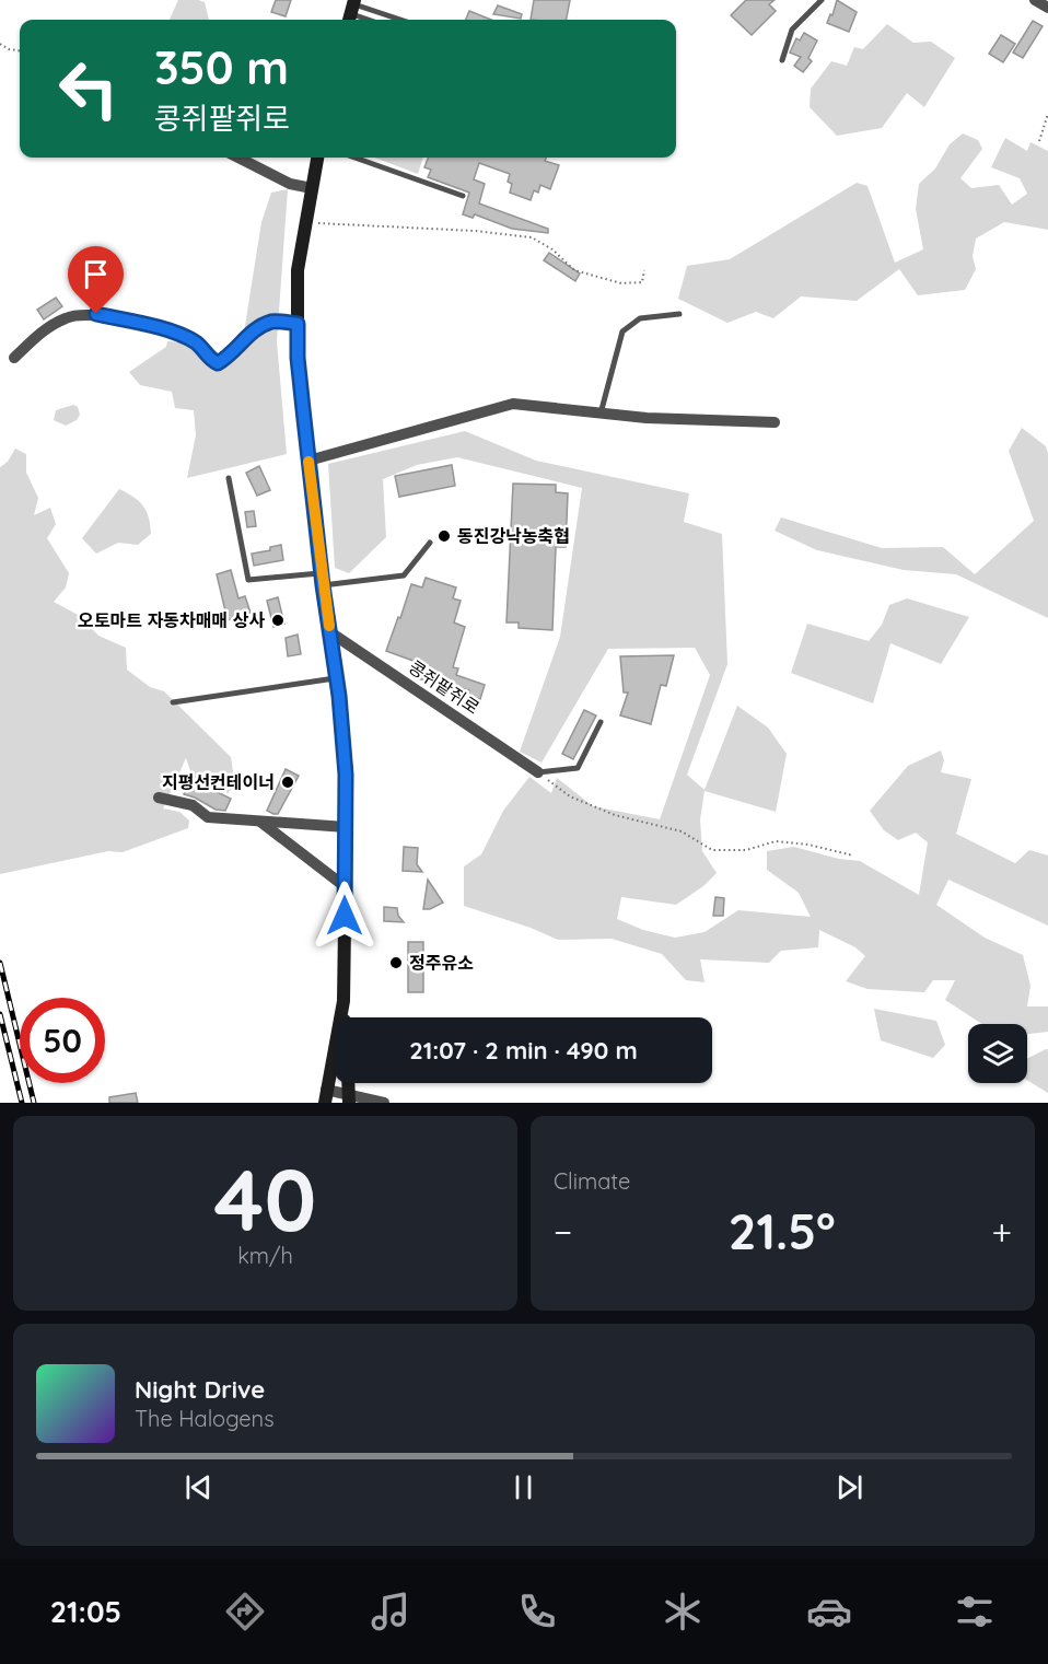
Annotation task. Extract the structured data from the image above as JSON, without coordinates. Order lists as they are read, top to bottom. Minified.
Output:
{"streets":{"street":["콩쥐팥쥐로"]},"places":["동진강낙농축협","오토마트 자동차매매 상사","지평선컨테이너","정주유소"],"page":{"turn":["350 m","콩쥐팥쥐로"],"limit":"50","trip":"21:07 · 2 min · 490 m","tile":[["40","km/h"],"Climate"],"heat":["−","21.5°","+"],"song":["Night Drive","The Halogens"],"tabs":"21:05"}}
